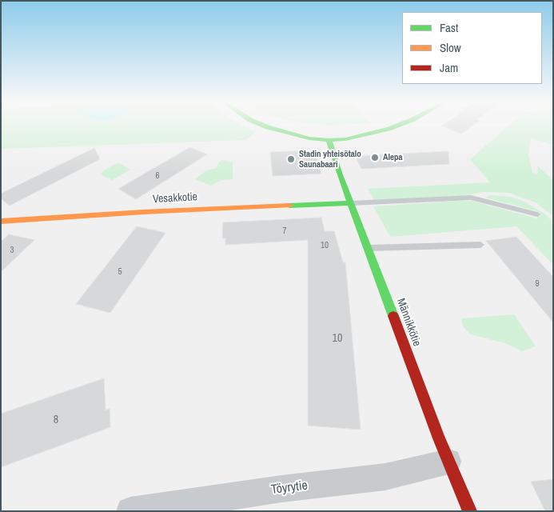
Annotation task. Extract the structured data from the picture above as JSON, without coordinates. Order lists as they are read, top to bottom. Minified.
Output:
{"streets":{"street":["Vesakkotie","Männikkötie","Töyrytie"]},"crossings":[["Vesakkotie","Männikkötie"],["Männikkötie","Töyrytie"]],"places":["Alepa","Stadin yhteisötalo Saunabaari"],"house_numbers":["6","7","10","3","5","9","10","8"],"legend":["Fast","Slow","Jam"]}
